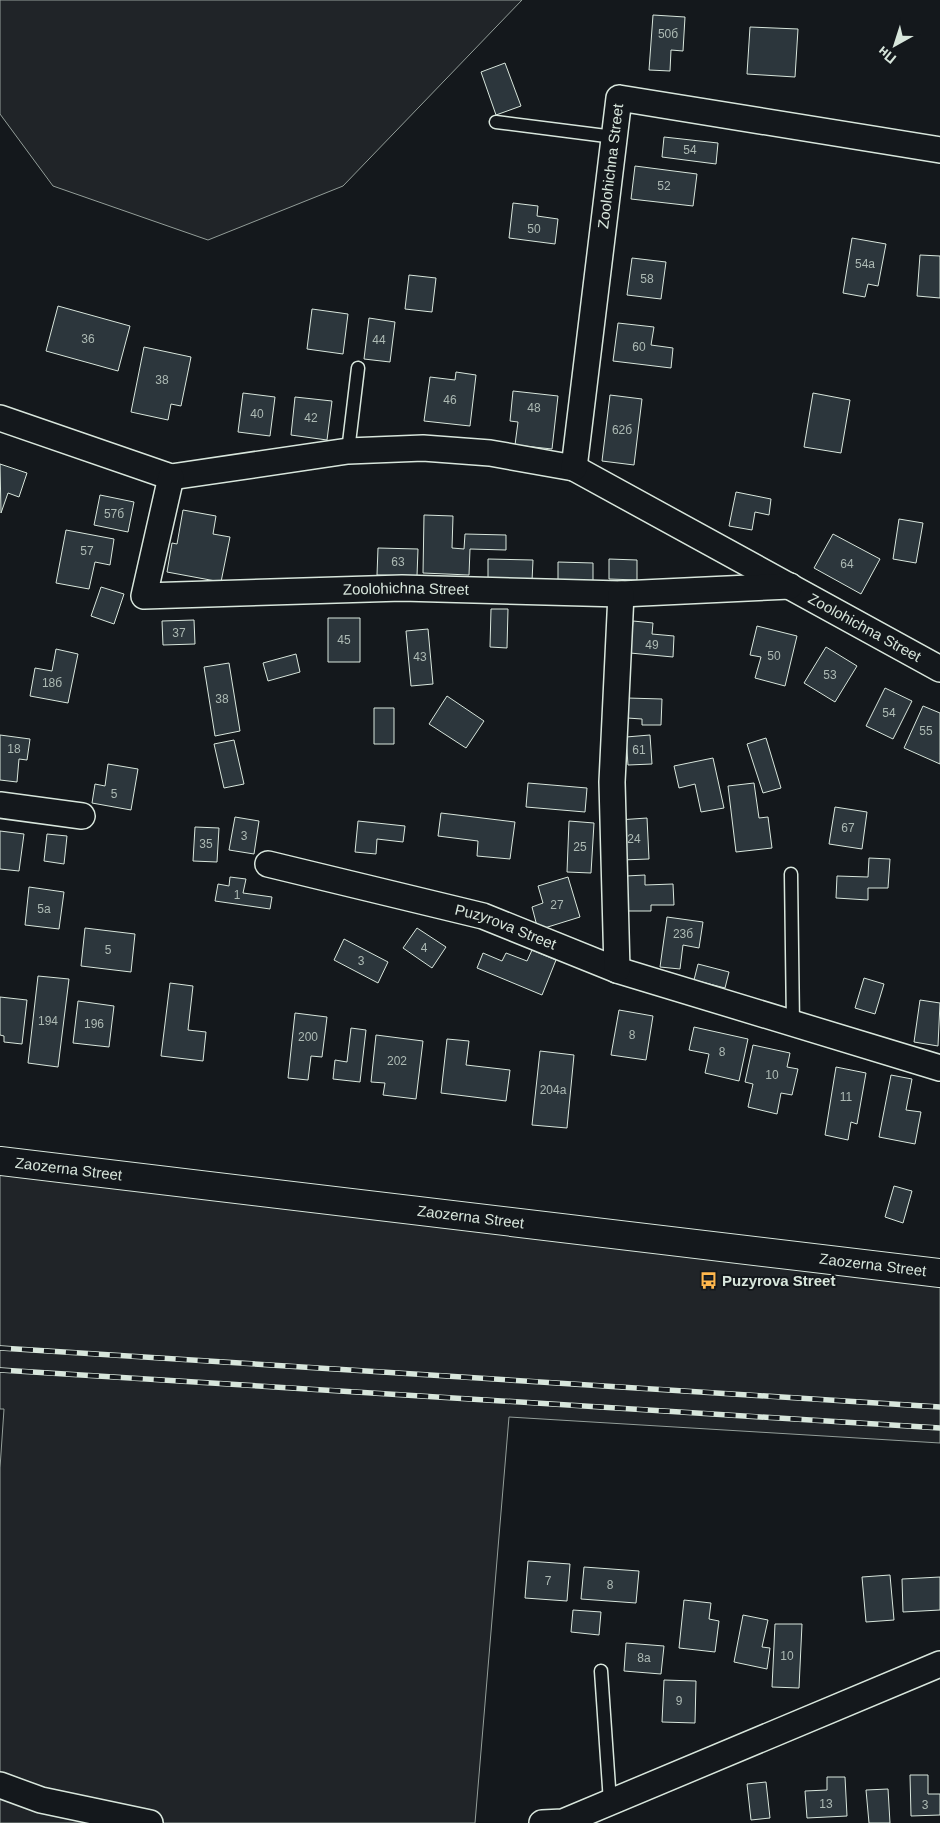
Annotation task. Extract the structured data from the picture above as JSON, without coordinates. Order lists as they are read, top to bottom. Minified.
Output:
{"streets":{"street":["Zoolohichna Street","Puzyrova Street","Zaozerna Street"]},"places":{"bus stop":["Puzyrova Street"]},"house_numbers":["50б","54","52","50","54а","58","36","44","60","38","46","48","40","42","62б","57б","57","63","64","37","45","49","50","43","53","18б","38","54","55","18","61","5","67","3","24","35","25","1","27","5а","23б","4","5","3","194","196","8","200","8","202","10","204а","11","7","8","10","8а","9","13","3"],"north":"bottom left"}
